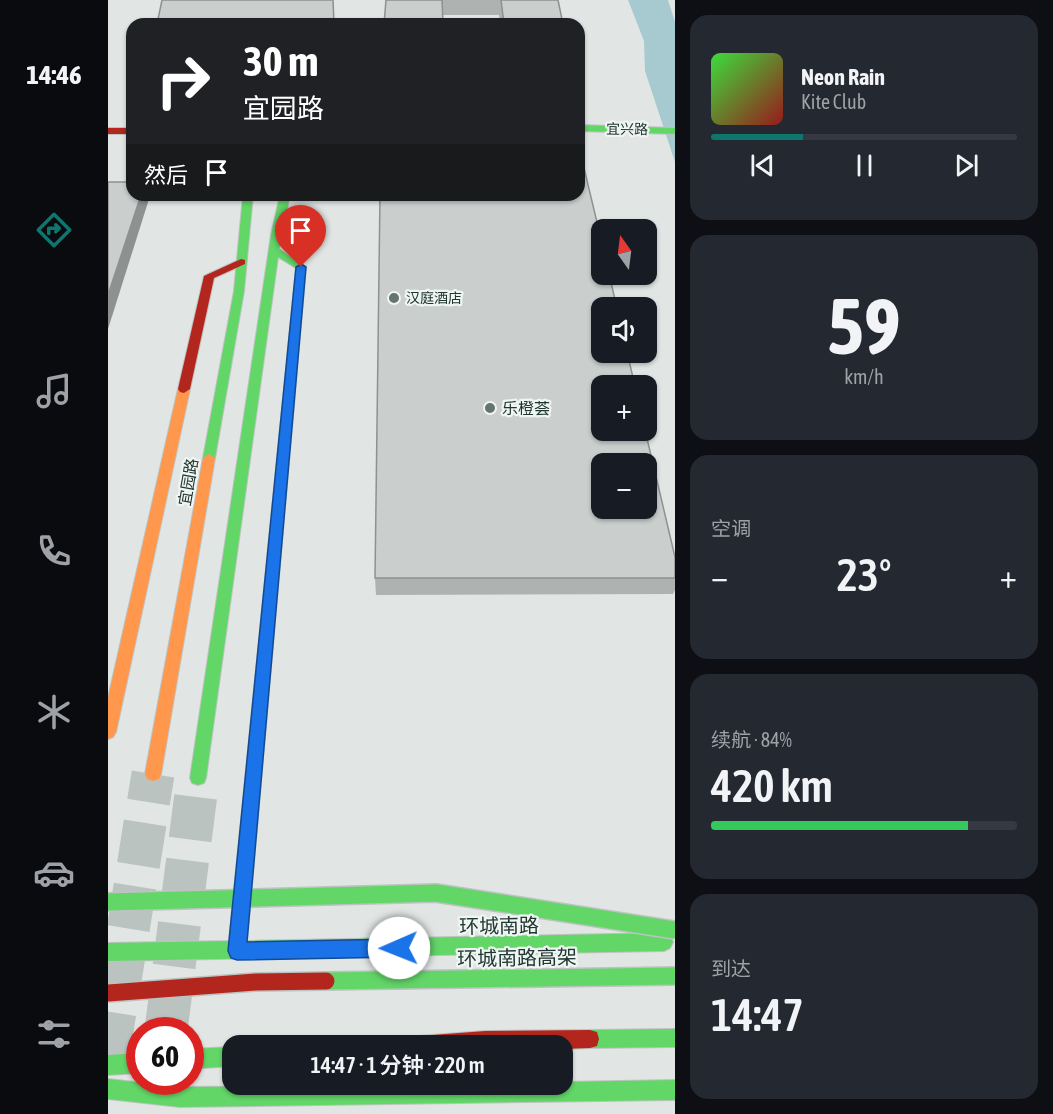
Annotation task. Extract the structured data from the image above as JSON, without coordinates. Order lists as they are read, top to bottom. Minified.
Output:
{"streets":{"main road":["宜兴路","宜园路","环城南路","环城南路高架"]},"places":["汉庭酒店","乐橙荟"],"north":"top","page":{"tabs":"14:46","turn":["30 m","宜园路"],"song":["Neon Rain","Kite Club"],"then":"然后","map_buttons":["+","−"],"tile":[["59","km/h"],"空调",["续航 · 84%","420 km"],["到达","14:47"]],"heat":["−","23°","+"],"limit":"60","trip":"14:47 · 1 分钟 · 220 m"}}
